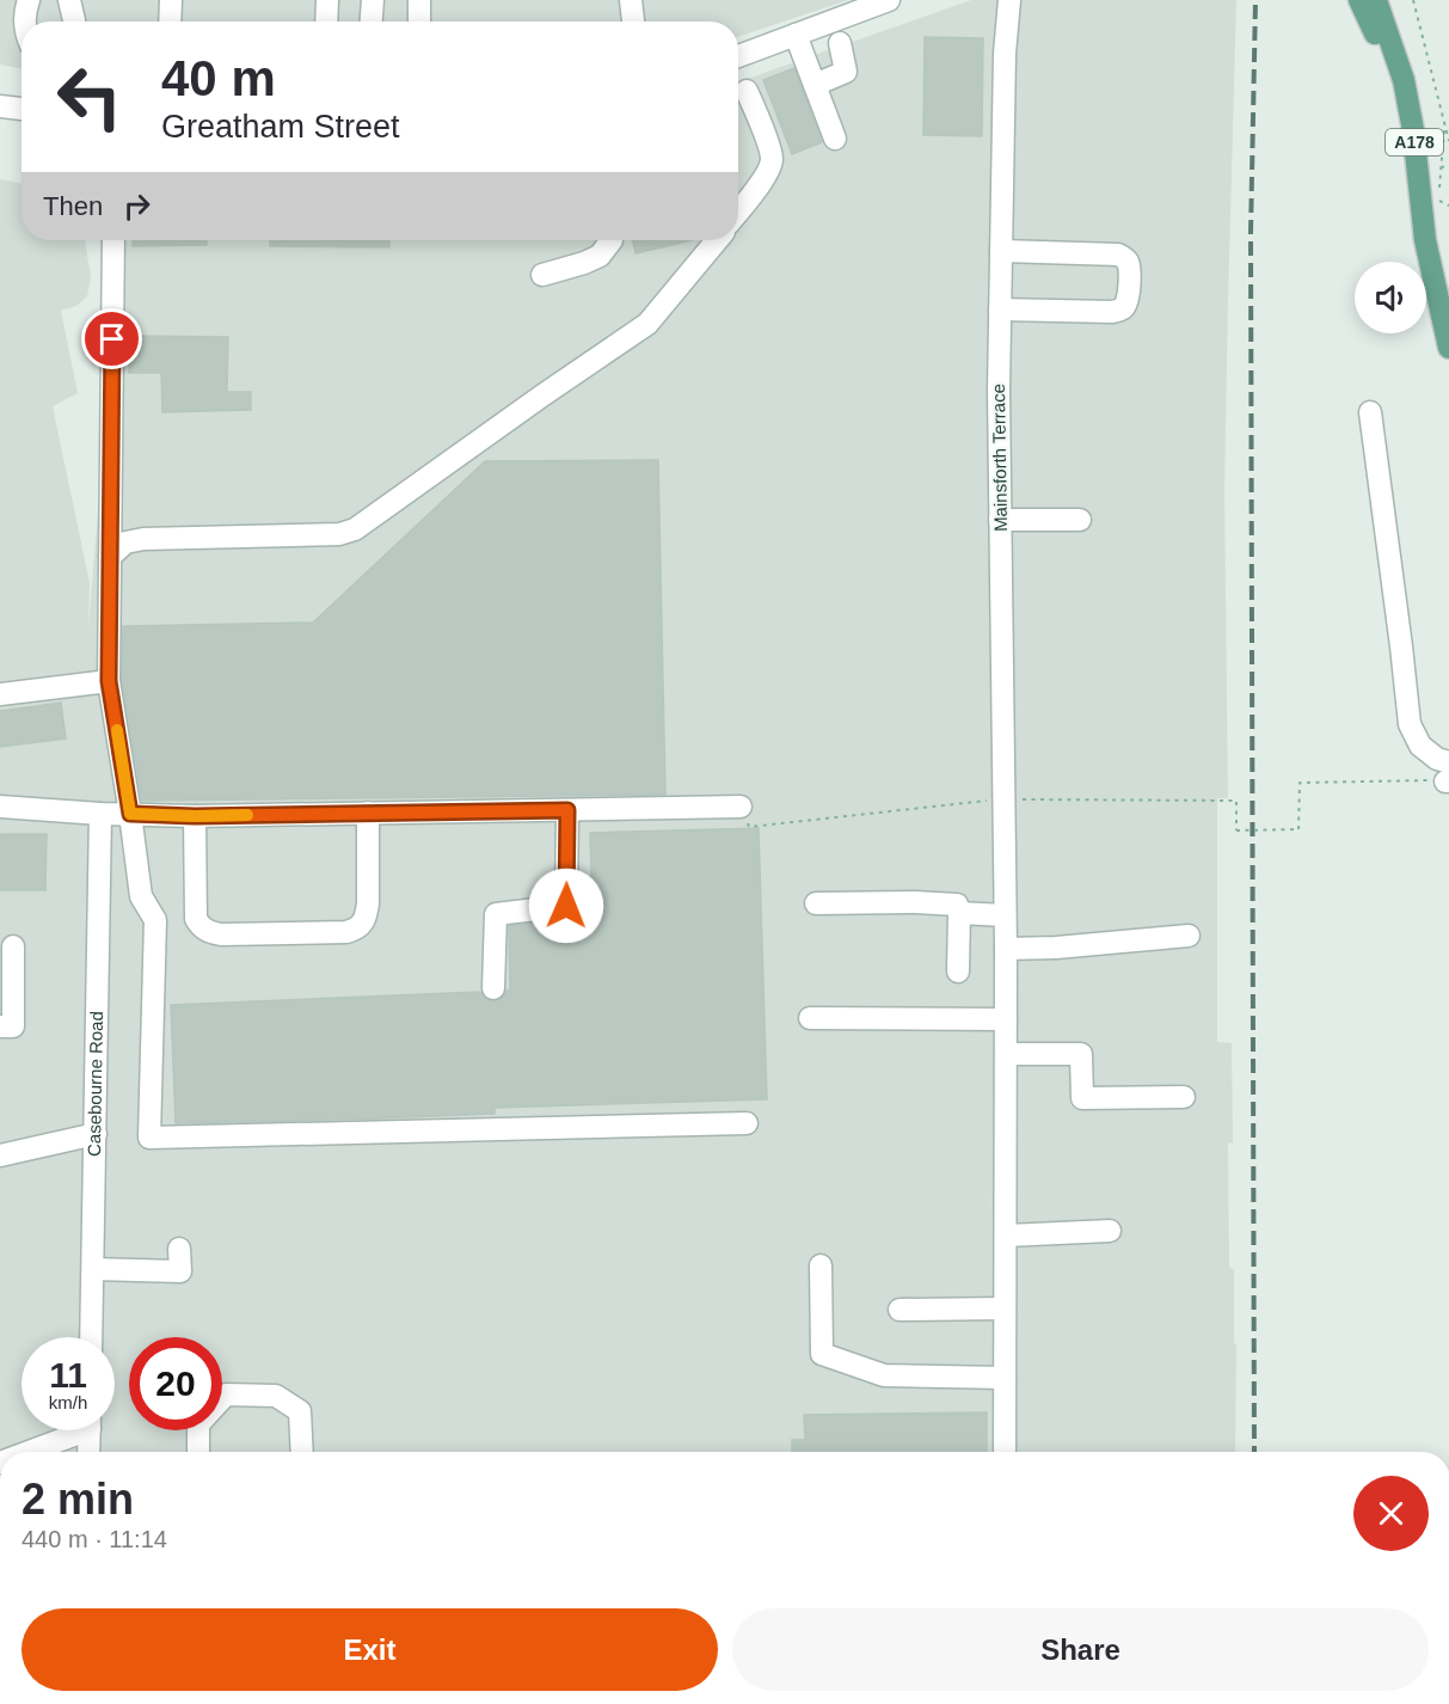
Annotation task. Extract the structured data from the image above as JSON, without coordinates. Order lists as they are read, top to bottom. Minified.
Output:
{"streets":{"main road":["A178"],"street":["Mainsforth Terrace","Casebourne Road"]},"page":{"turn":["40 m","Greatham Street"],"then":"Then","speed":"11 km/h","limit":"20","heading":["2 min","440 m · 11:14"],"buttons":["Exit","Share"]}}
